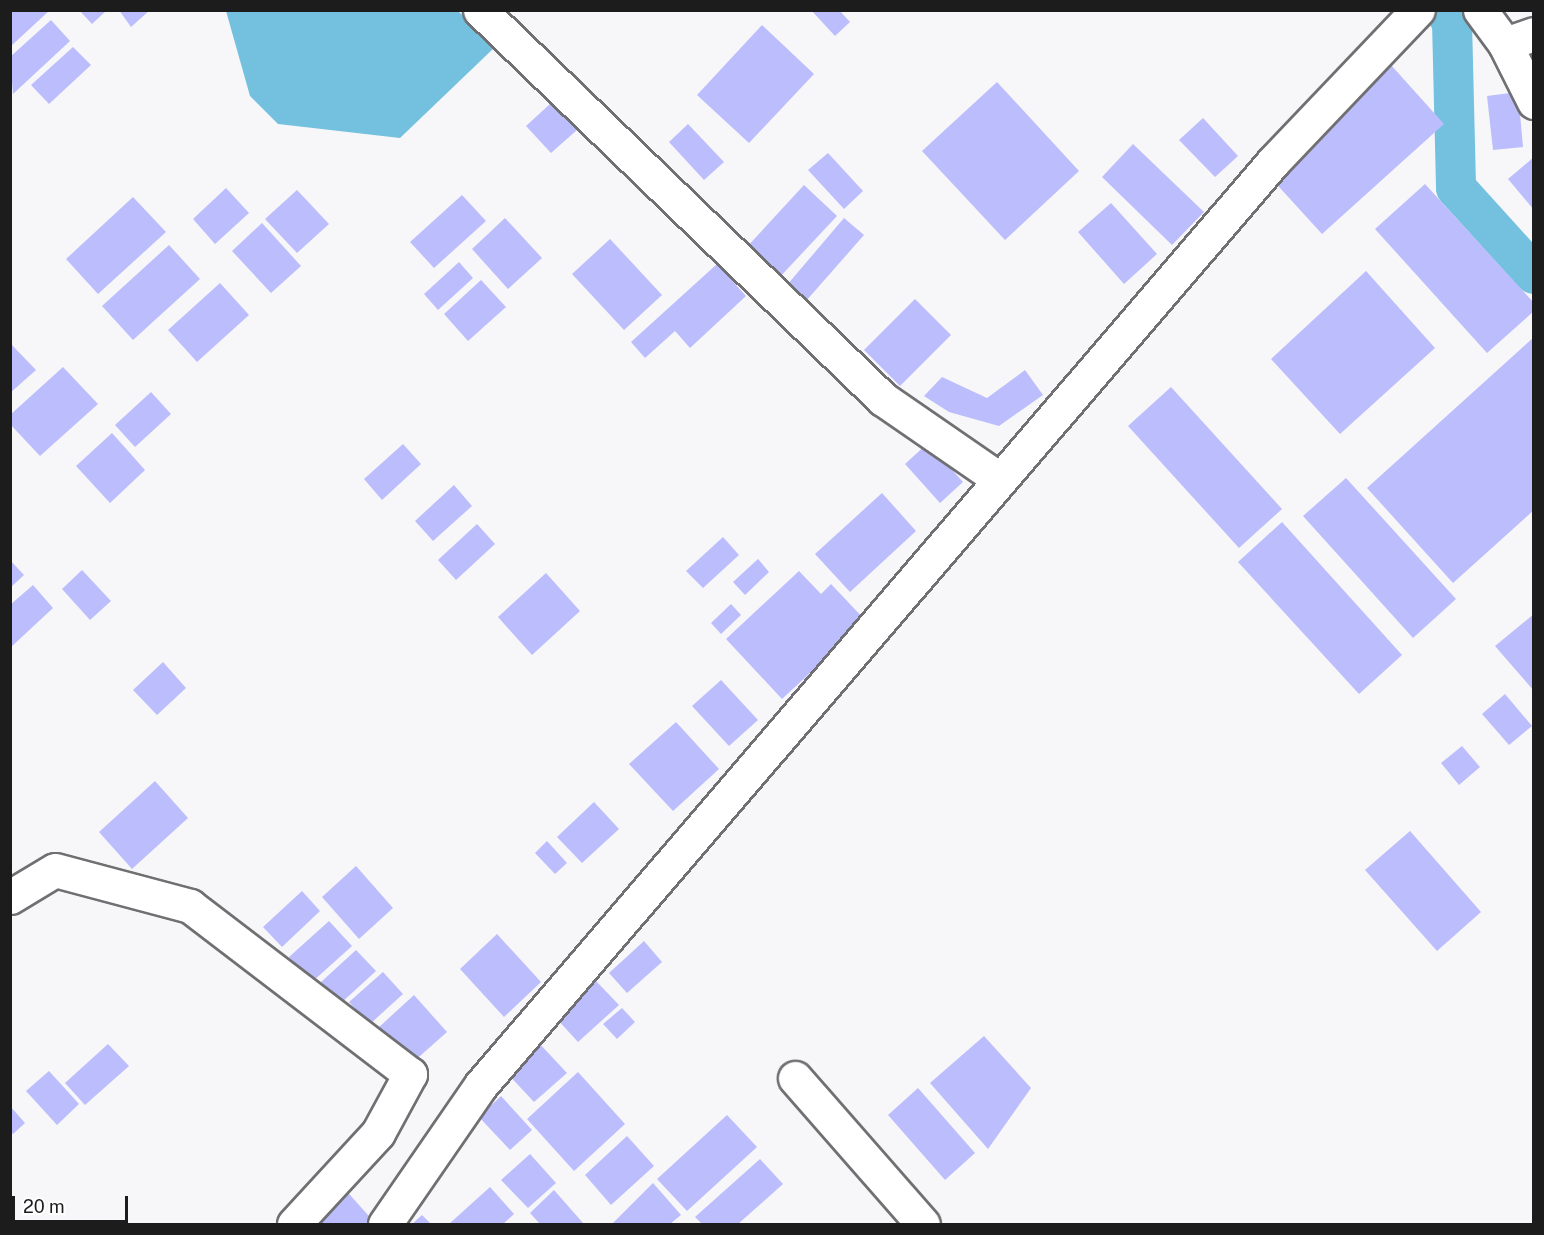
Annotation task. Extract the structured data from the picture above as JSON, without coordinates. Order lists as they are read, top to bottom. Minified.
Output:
{"scale_bar":"20 m"}
